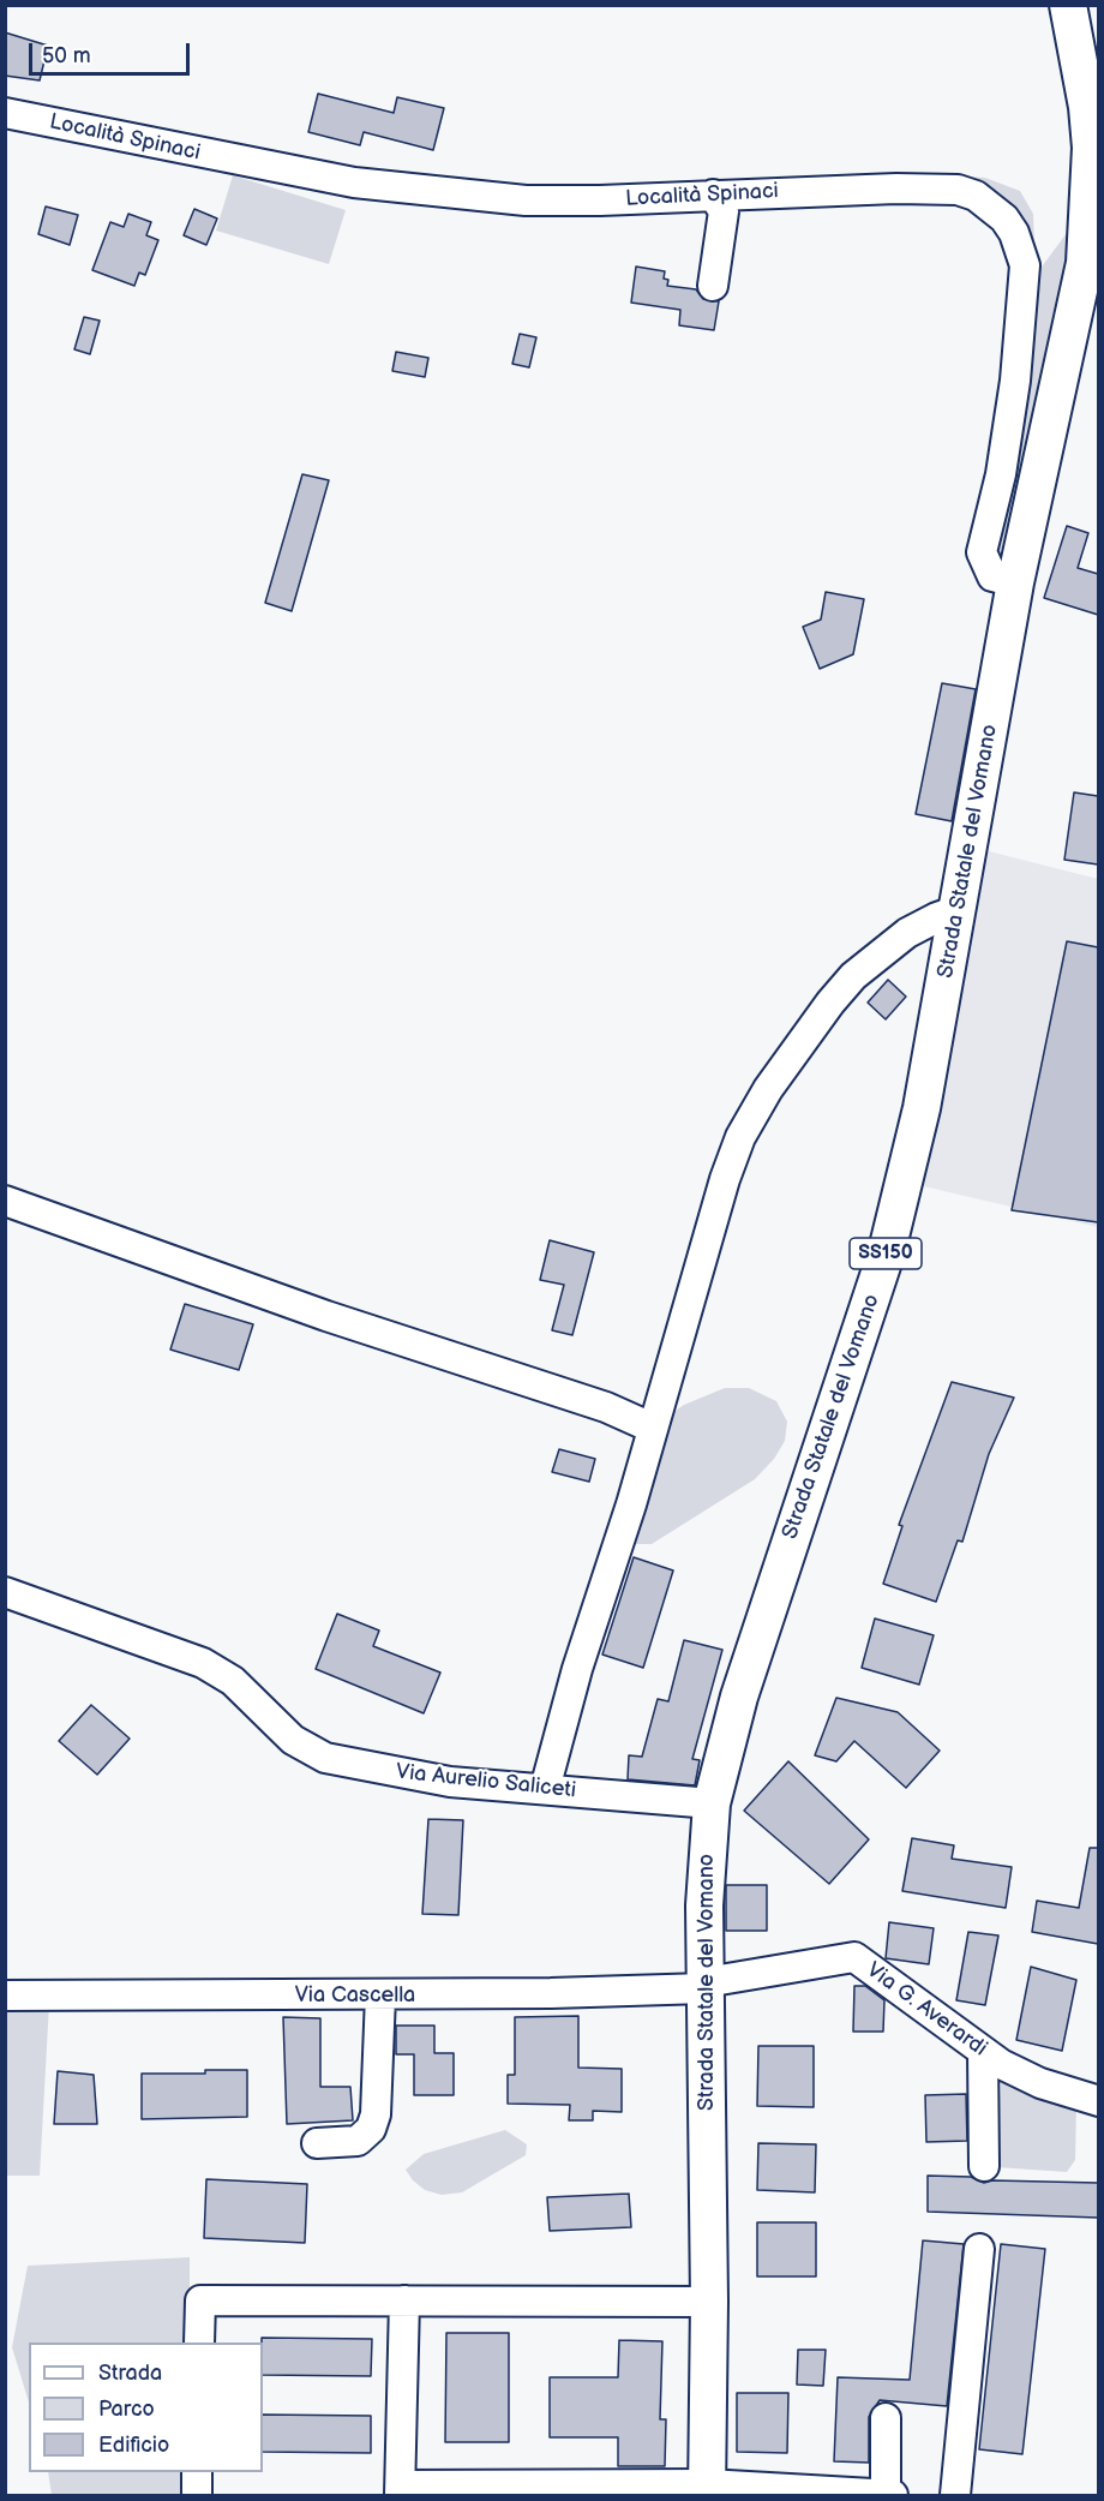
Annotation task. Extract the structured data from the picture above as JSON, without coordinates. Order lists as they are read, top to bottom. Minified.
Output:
{"streets":{"main road":["Strada Statale del Vomano","SS150"],"street":["Località Spinaci","Via Aurelio Saliceti","Via Cascella","Via G. Averardi"]},"crossings":[["Località Spinaci","Strada Statale del Vomano"],["Strada Statale del Vomano","Via Aurelio Saliceti"],["Strada Statale del Vomano","Via Cascella"],["Strada Statale del Vomano","Via G. Averardi"],["Via Cascella","Via G. Averardi"]],"legend":["Strada","Parco","Edificio"],"scale_bar":"50 m"}
